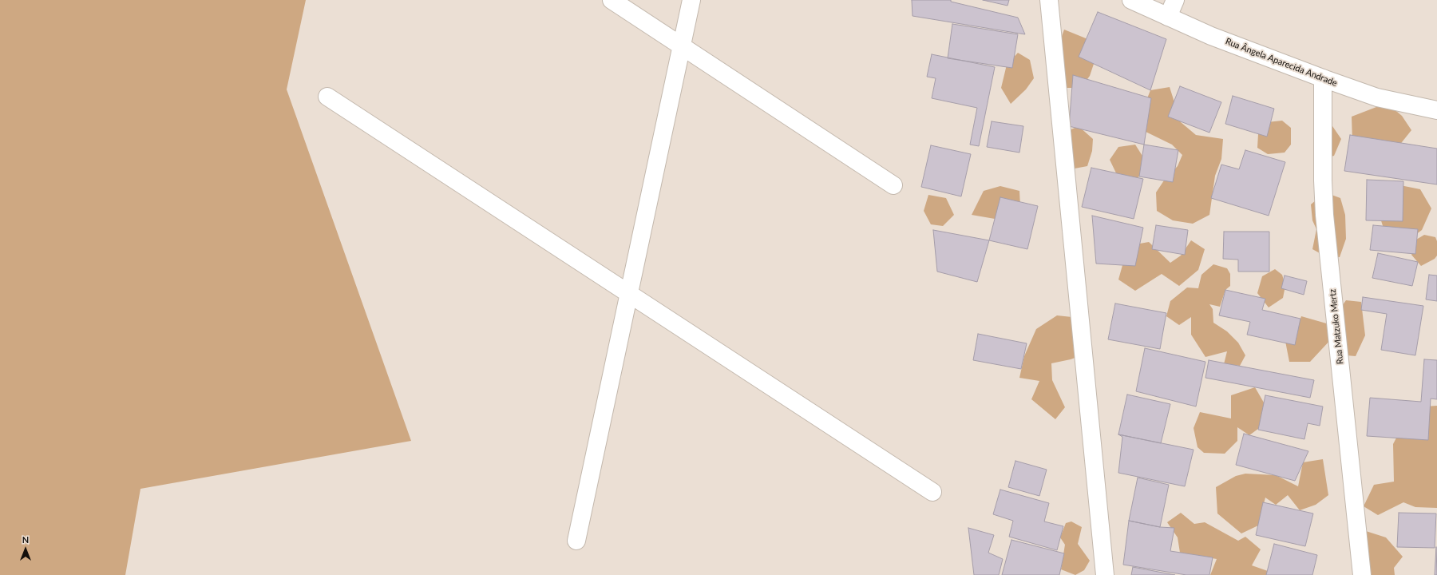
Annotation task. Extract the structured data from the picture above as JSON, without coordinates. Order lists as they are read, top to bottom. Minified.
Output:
{"streets":{"street":["Rua Ângela Aparecida Andrade","Rua Matzuko Mertz"]},"crossings":[["Rua Ângela Aparecida Andrade","Rua Matzuko Mertz"]],"north":"top"}
